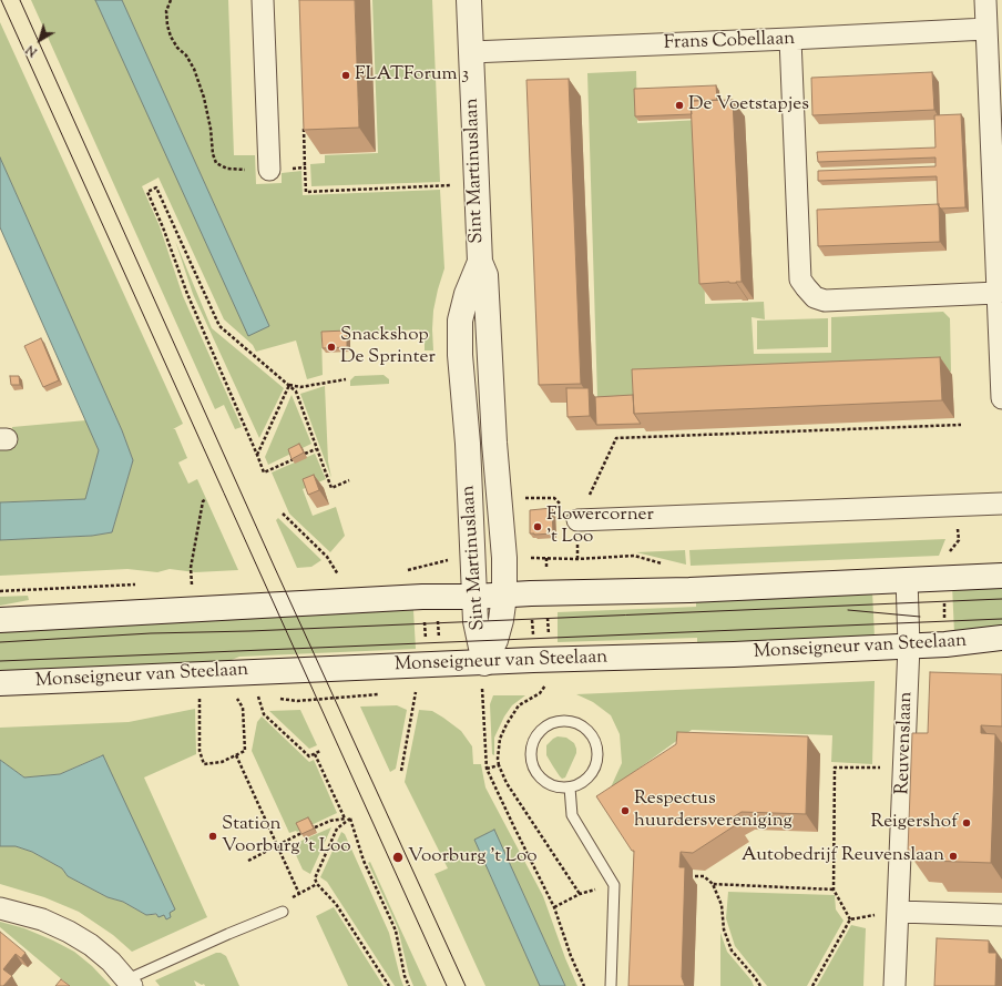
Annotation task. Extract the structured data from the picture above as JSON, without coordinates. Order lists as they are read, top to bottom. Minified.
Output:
{"streets":{"main road":["Sint Martinuslaan","Monseigneur van Steelaan"],"street":["Frans Cobellaan","Reuvenslaan"]},"crossings":[["Frans Cobellaan","Sint Martinuslaan"],["Sint Martinuslaan","Monseigneur van Steelaan"],["Monseigneur van Steelaan","Reuvenslaan"]],"places":["FLATForum 3","De Voetstapjes","Snackshop De Sprinter","Flowercorner 't Loo","Respectus huurdersvereniging","Reigershof","Station Voorburg 't Loo","Autobedrijf Reuvenslaan","Voorburg 't Loo"],"north":"bottom left"}
